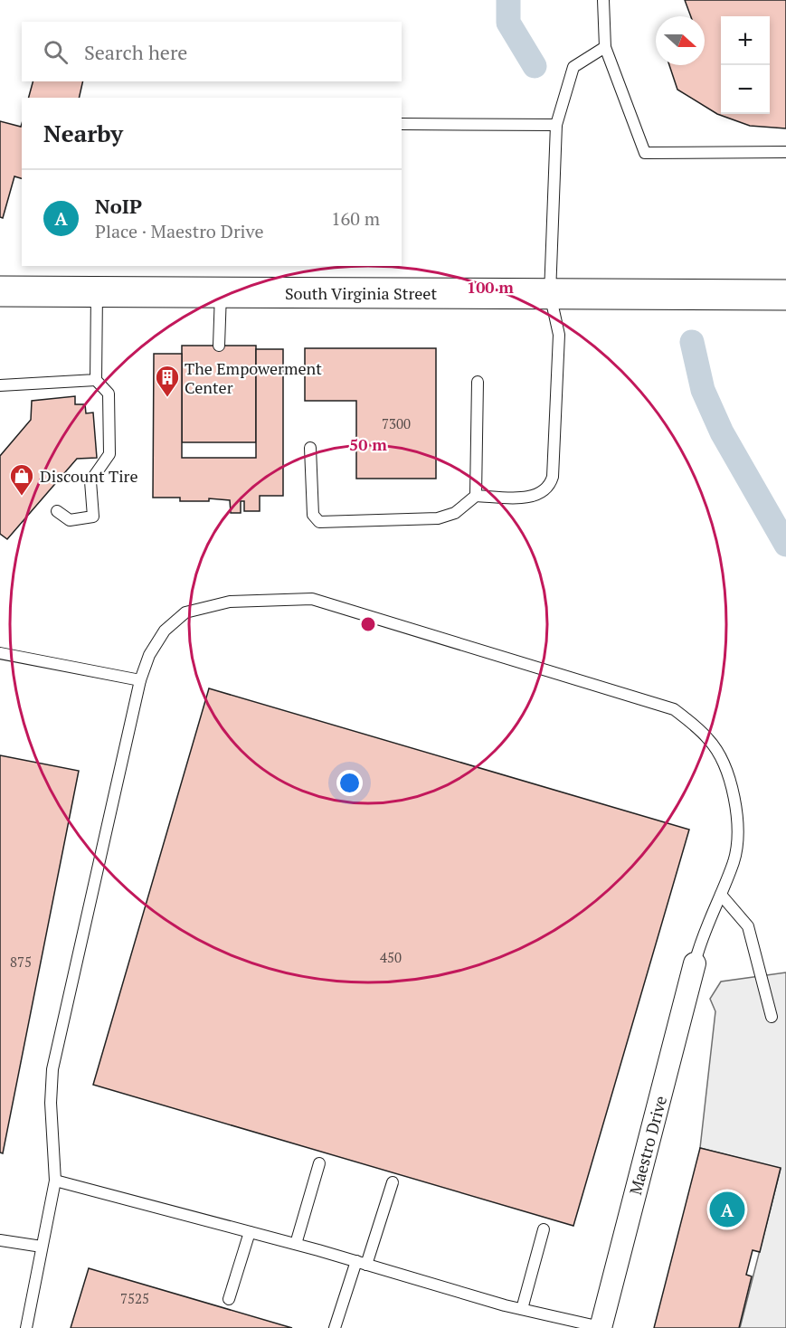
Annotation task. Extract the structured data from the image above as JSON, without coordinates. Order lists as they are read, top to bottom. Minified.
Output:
{"streets":{"main road":["South Virginia Street"],"street":["Maestro Drive"]},"places":{"building":["The Empowerment Center"],"shop":["Discount Tire"]},"house_numbers":["7300","450","875","7525"],"north":"right","page":{"map_buttons":["+","−"],"search":"Search here","heading":"Nearby","list":[{"mark":"A","name":"NoIP","note":"Place · Maestro Drive","value":"160 m"}],"pins":"A"},"rings":["100 m","50 m"]}
